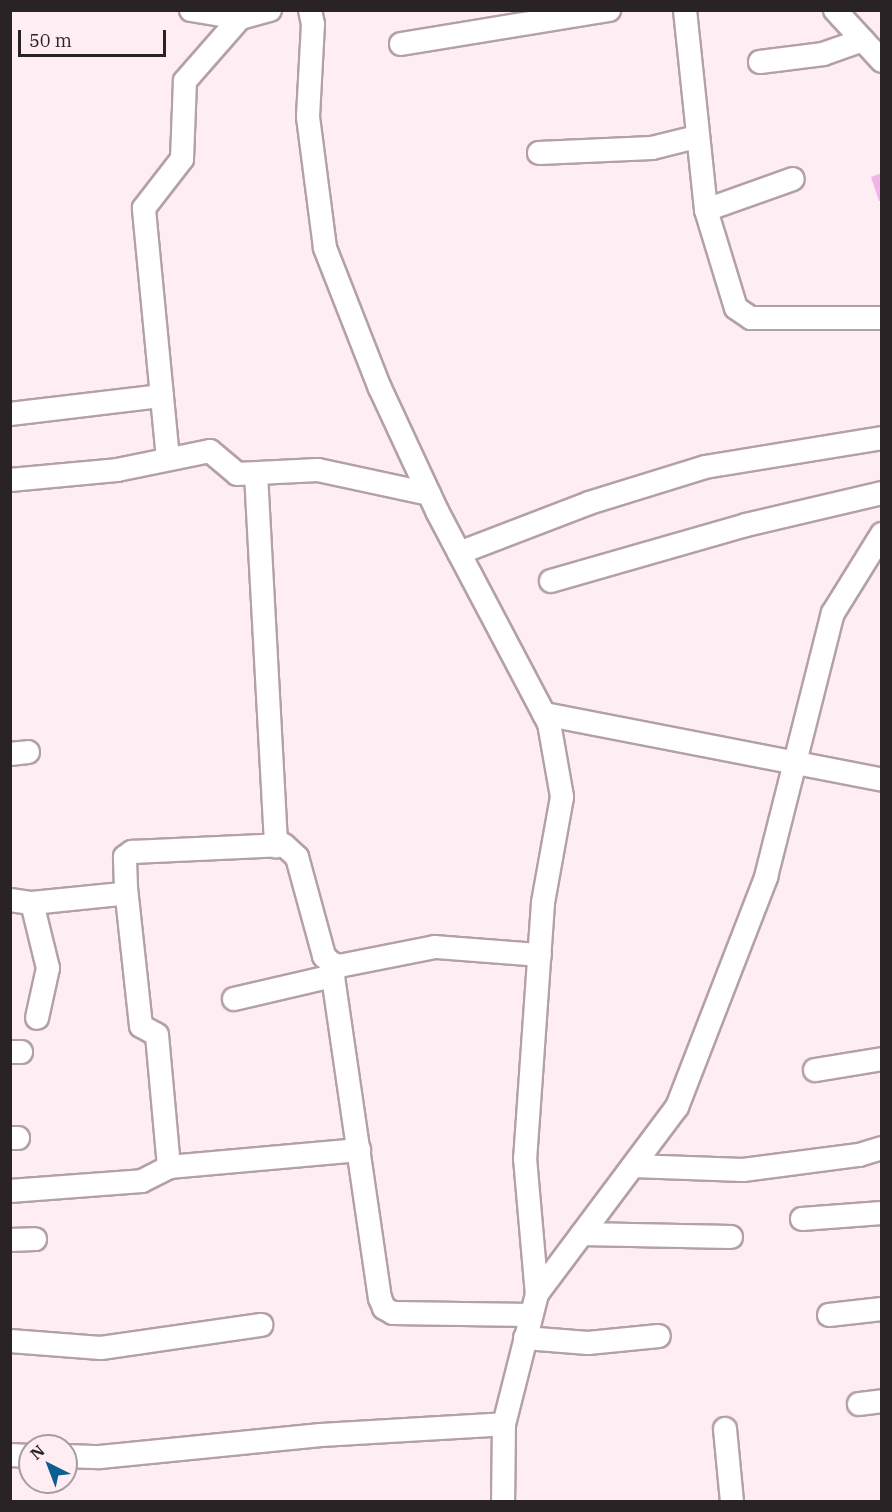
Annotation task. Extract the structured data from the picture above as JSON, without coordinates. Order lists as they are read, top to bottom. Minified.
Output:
{"scale_bar":"50 m","north":"top left"}
